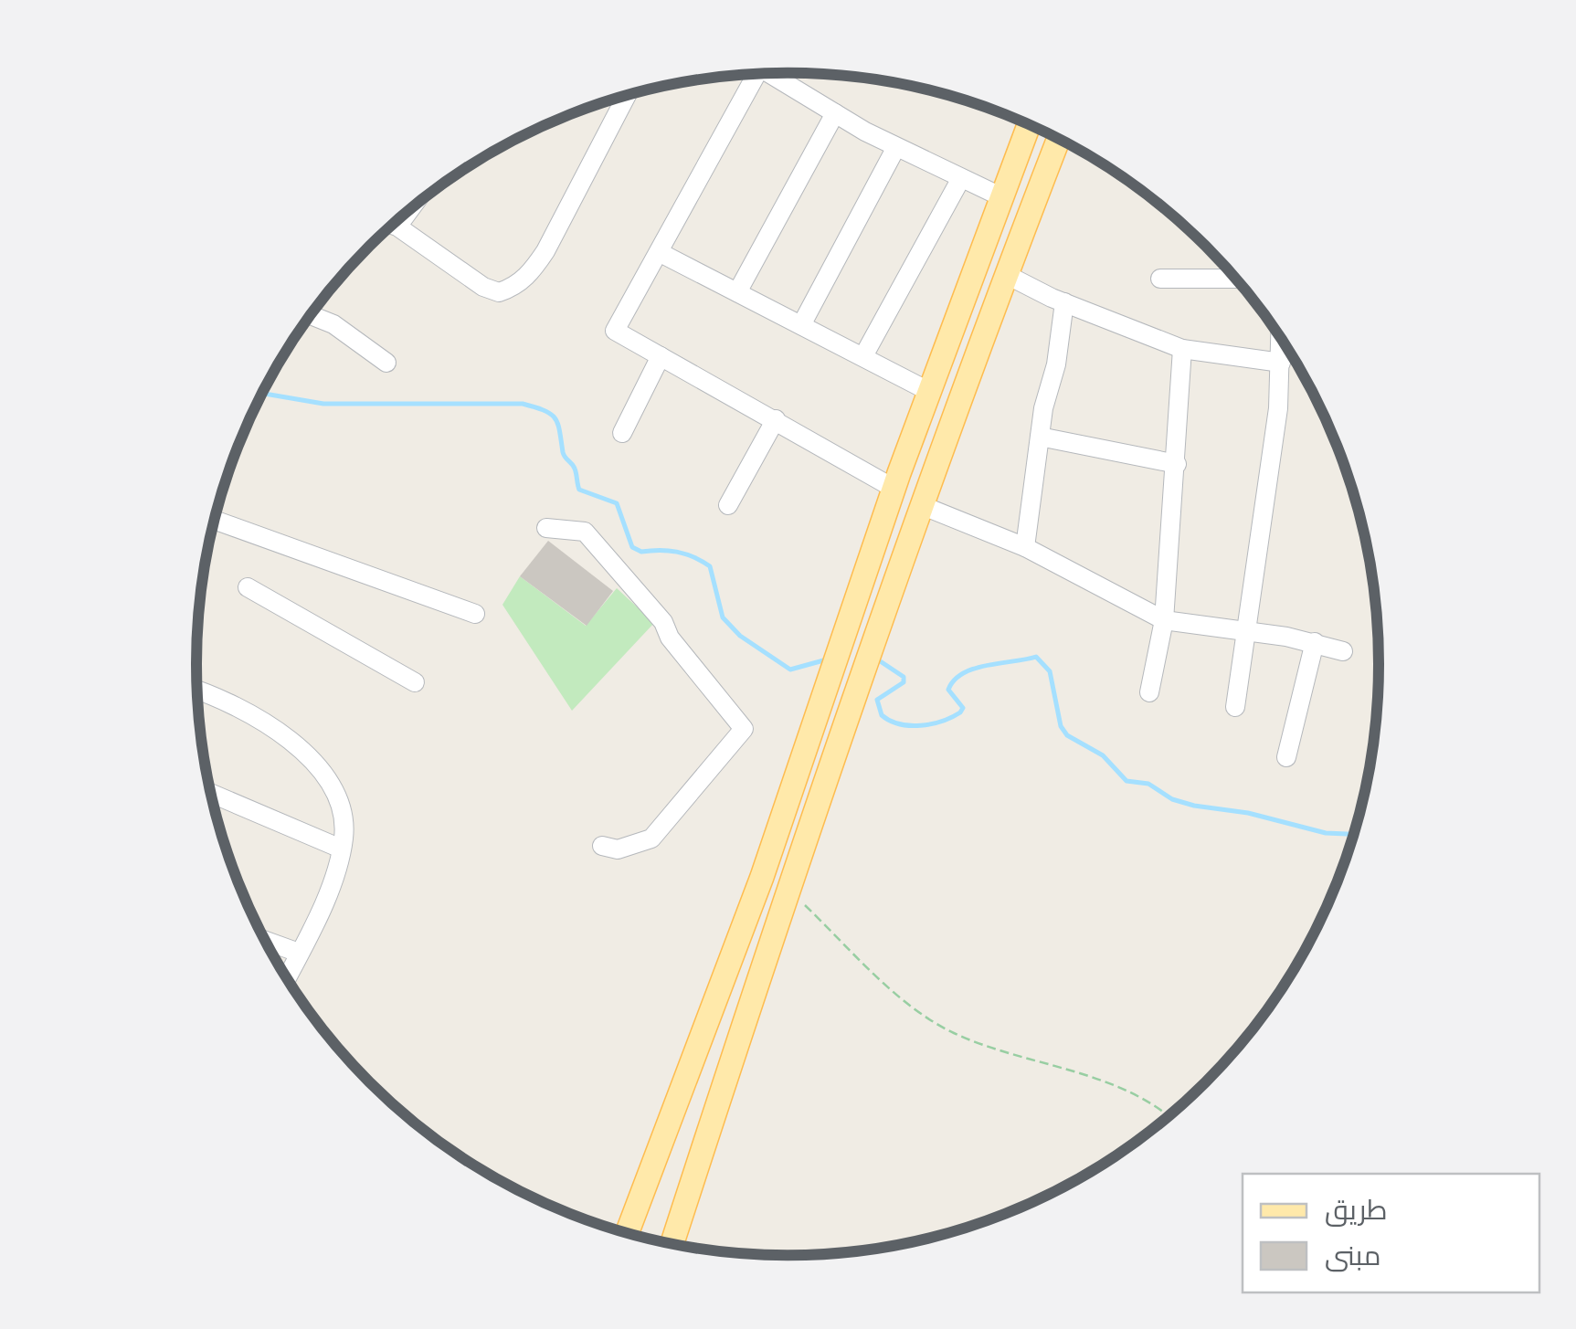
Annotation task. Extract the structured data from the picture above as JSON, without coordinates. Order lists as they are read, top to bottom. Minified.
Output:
{"legend":["طريق","مبنى"]}
